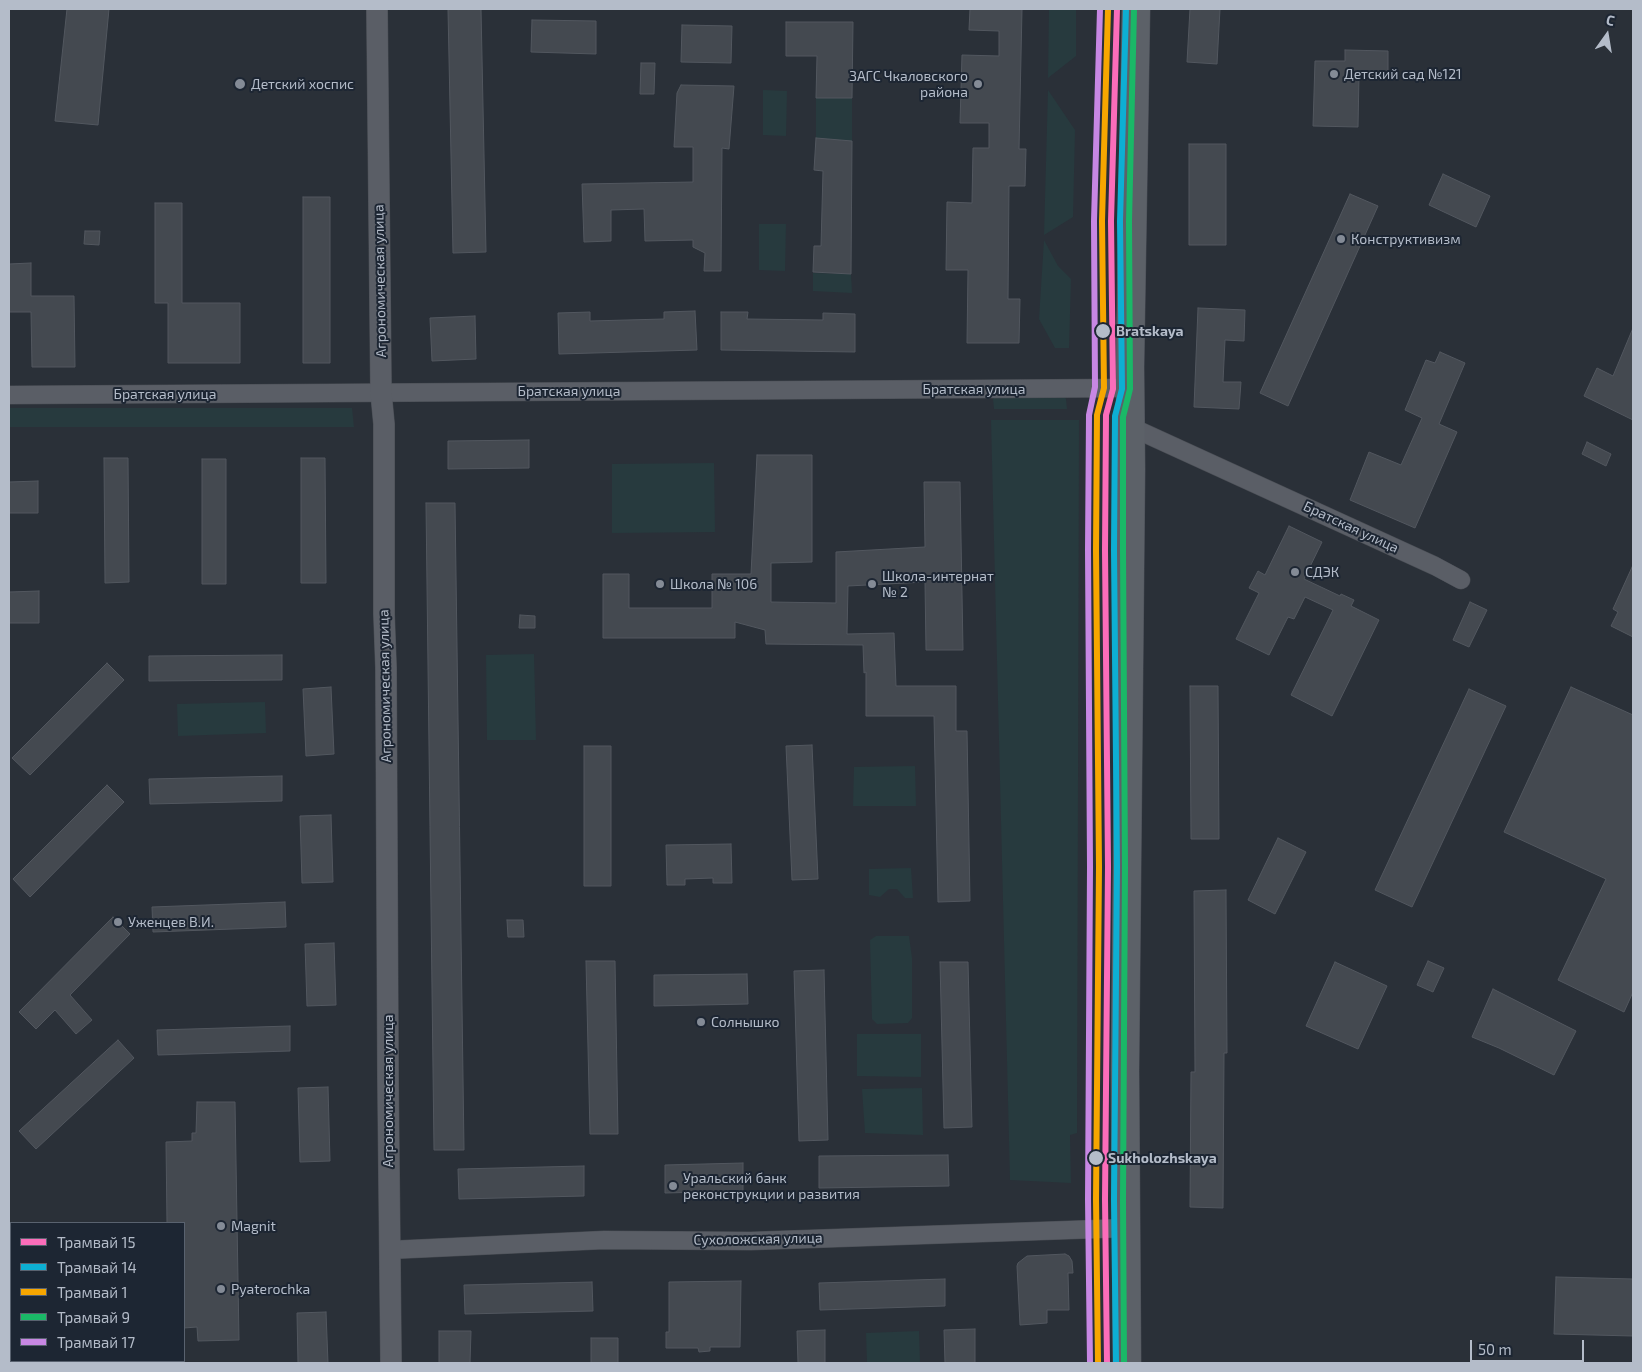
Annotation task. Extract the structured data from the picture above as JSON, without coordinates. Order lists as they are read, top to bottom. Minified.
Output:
{"streets":{"street":["Агрономическая улица","Братская улица","Сухоложская улица"]},"crossings":[["Агрономическая улица","Братская улица"],["Агрономическая улица","Сухоложская улица"]],"places":["Детский сад №121","Детский хоспис","ЗАГС Чкаловского района","Конструктивизм","Bratskaya","СДЭК","Школа № 106","Школа-интернат № 2","Уженцев В.И.","Солнышко","Sukholozhskaya","Уральский банк реконструкции и развития","Magnit","Pyaterochka"],"lines":["tram line 15","tram line 14","tram line 1","tram line 9","tram line 17"],"legend":["Трамвай 15","Трамвай 14","Трамвай 1","Трамвай 9","Трамвай 17"],"scale_bar":"50 m","north":"top"}
